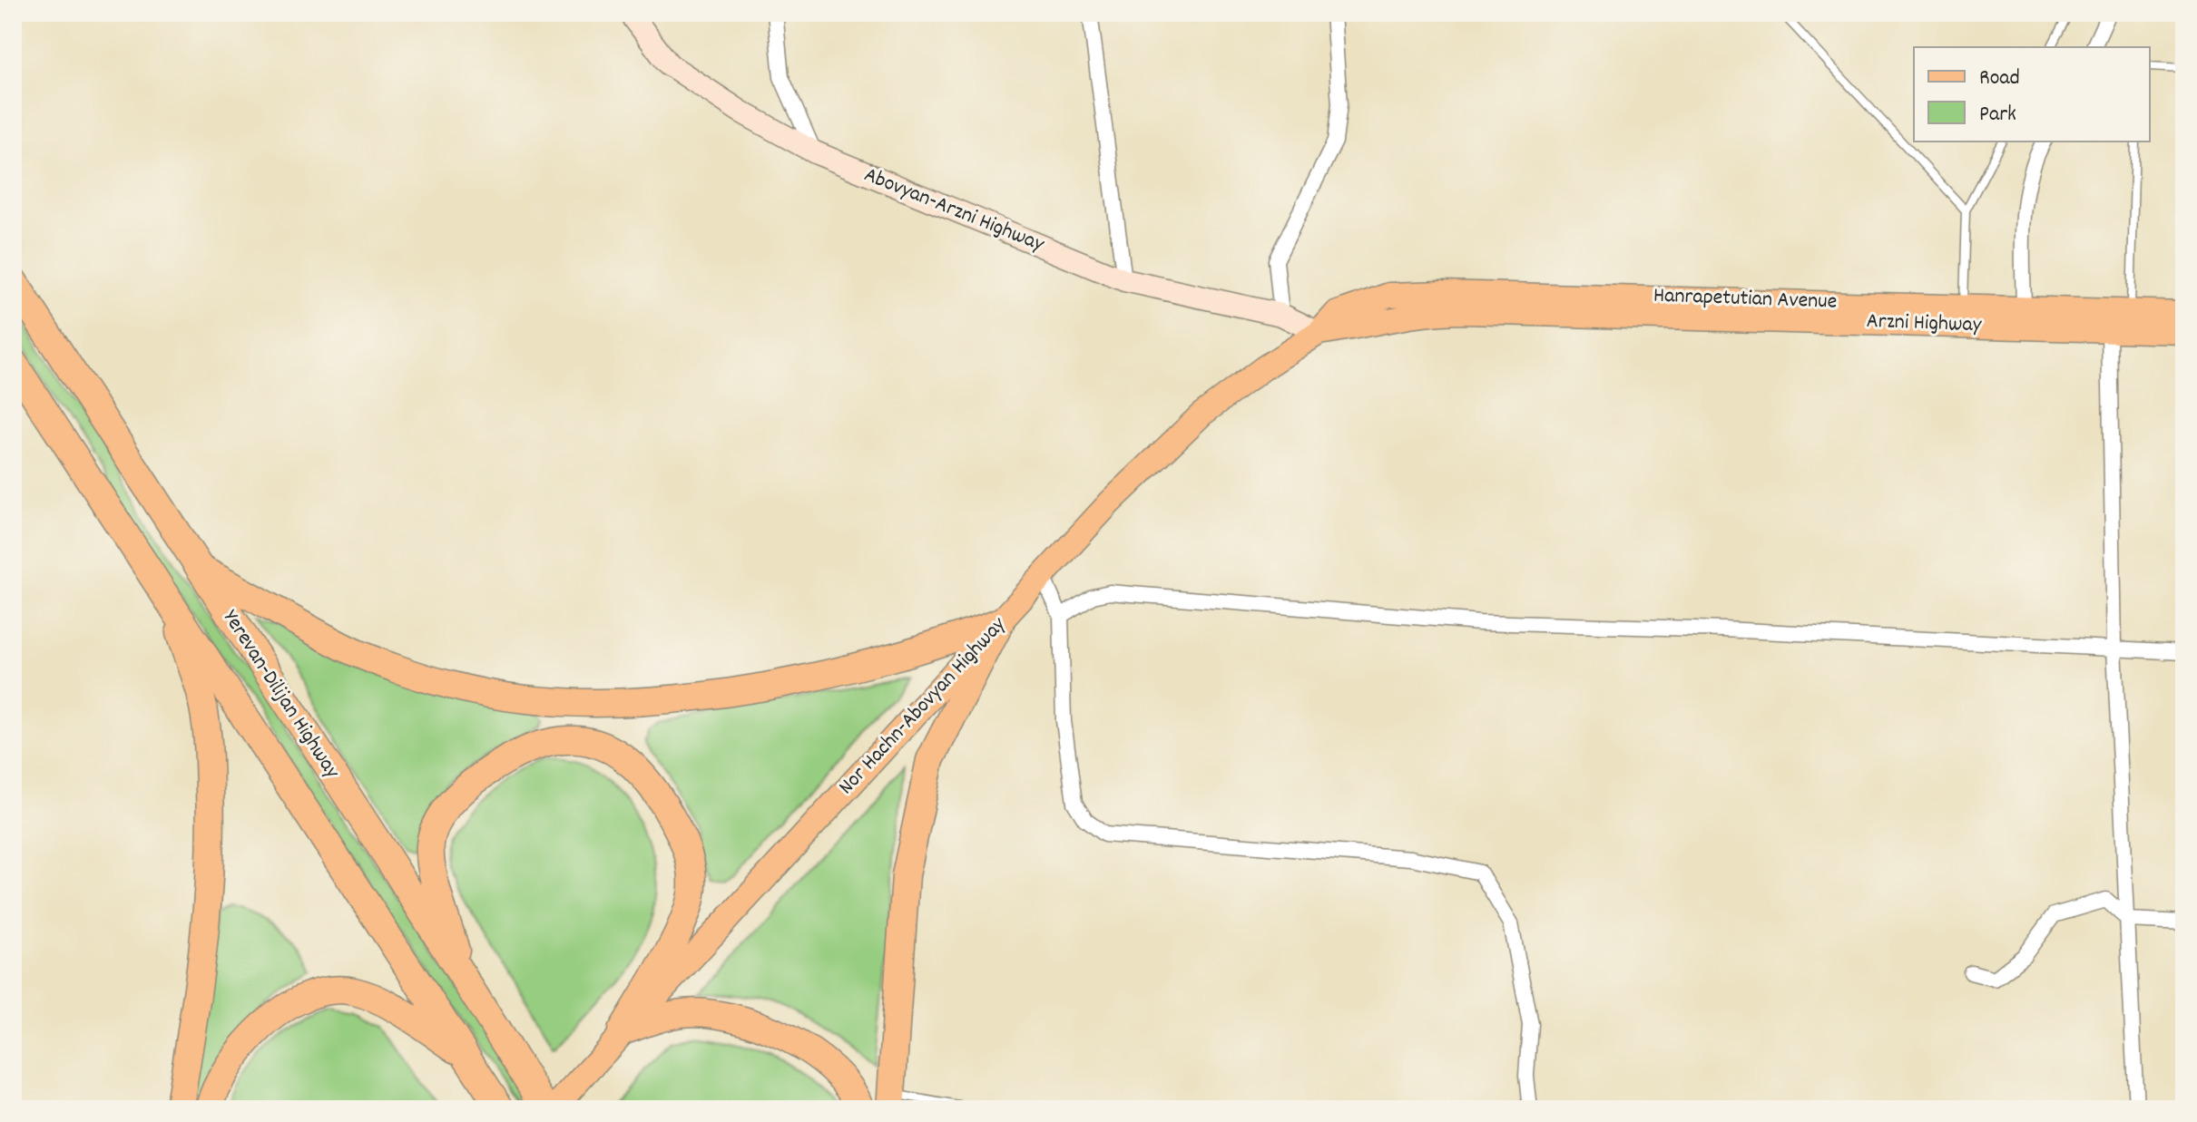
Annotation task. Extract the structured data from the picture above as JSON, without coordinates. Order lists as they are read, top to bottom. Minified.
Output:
{"streets":{"highway":["Yerevan-Dilijan Highway"],"main road":["Abovyan-Arzni Highway","Hanrapetutian Avenue","Arzni Highway","Nor Hachn-Abovyan Highway"]},"crossings":[["Abovyan-Arzni Highway","Hanrapetutian Avenue"],["Abovyan-Arzni Highway","Arzni Highway"],["Abovyan-Arzni Highway","Nor Hachn-Abovyan Highway"],["Hanrapetutian Avenue","Arzni Highway"],["Hanrapetutian Avenue","Nor Hachn-Abovyan Highway"],["Arzni Highway","Nor Hachn-Abovyan Highway"]],"legend":["Road","Park"]}
